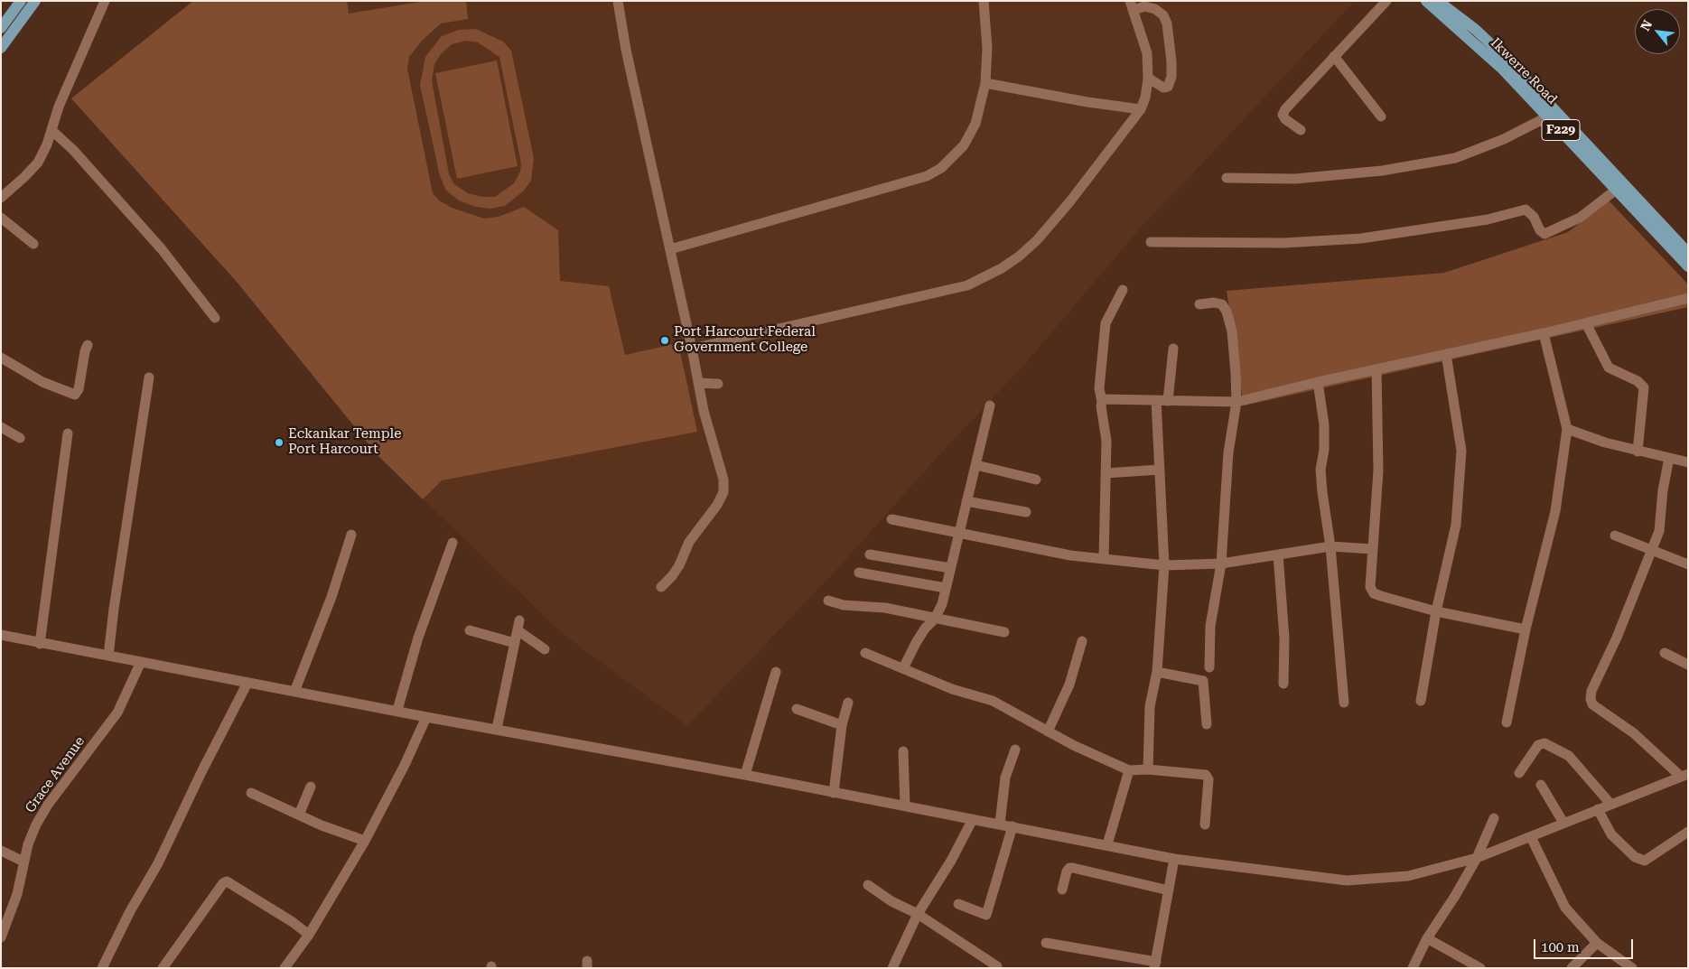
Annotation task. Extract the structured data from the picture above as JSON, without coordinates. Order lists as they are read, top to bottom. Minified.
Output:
{"streets":{"main road":["Ikwerre Road","F229"],"street":["Grace Avenue"]},"places":["Port Harcourt Federal Government College","Eckankar Temple Port Harcourt"],"scale_bar":"100 m","north":"top left"}
